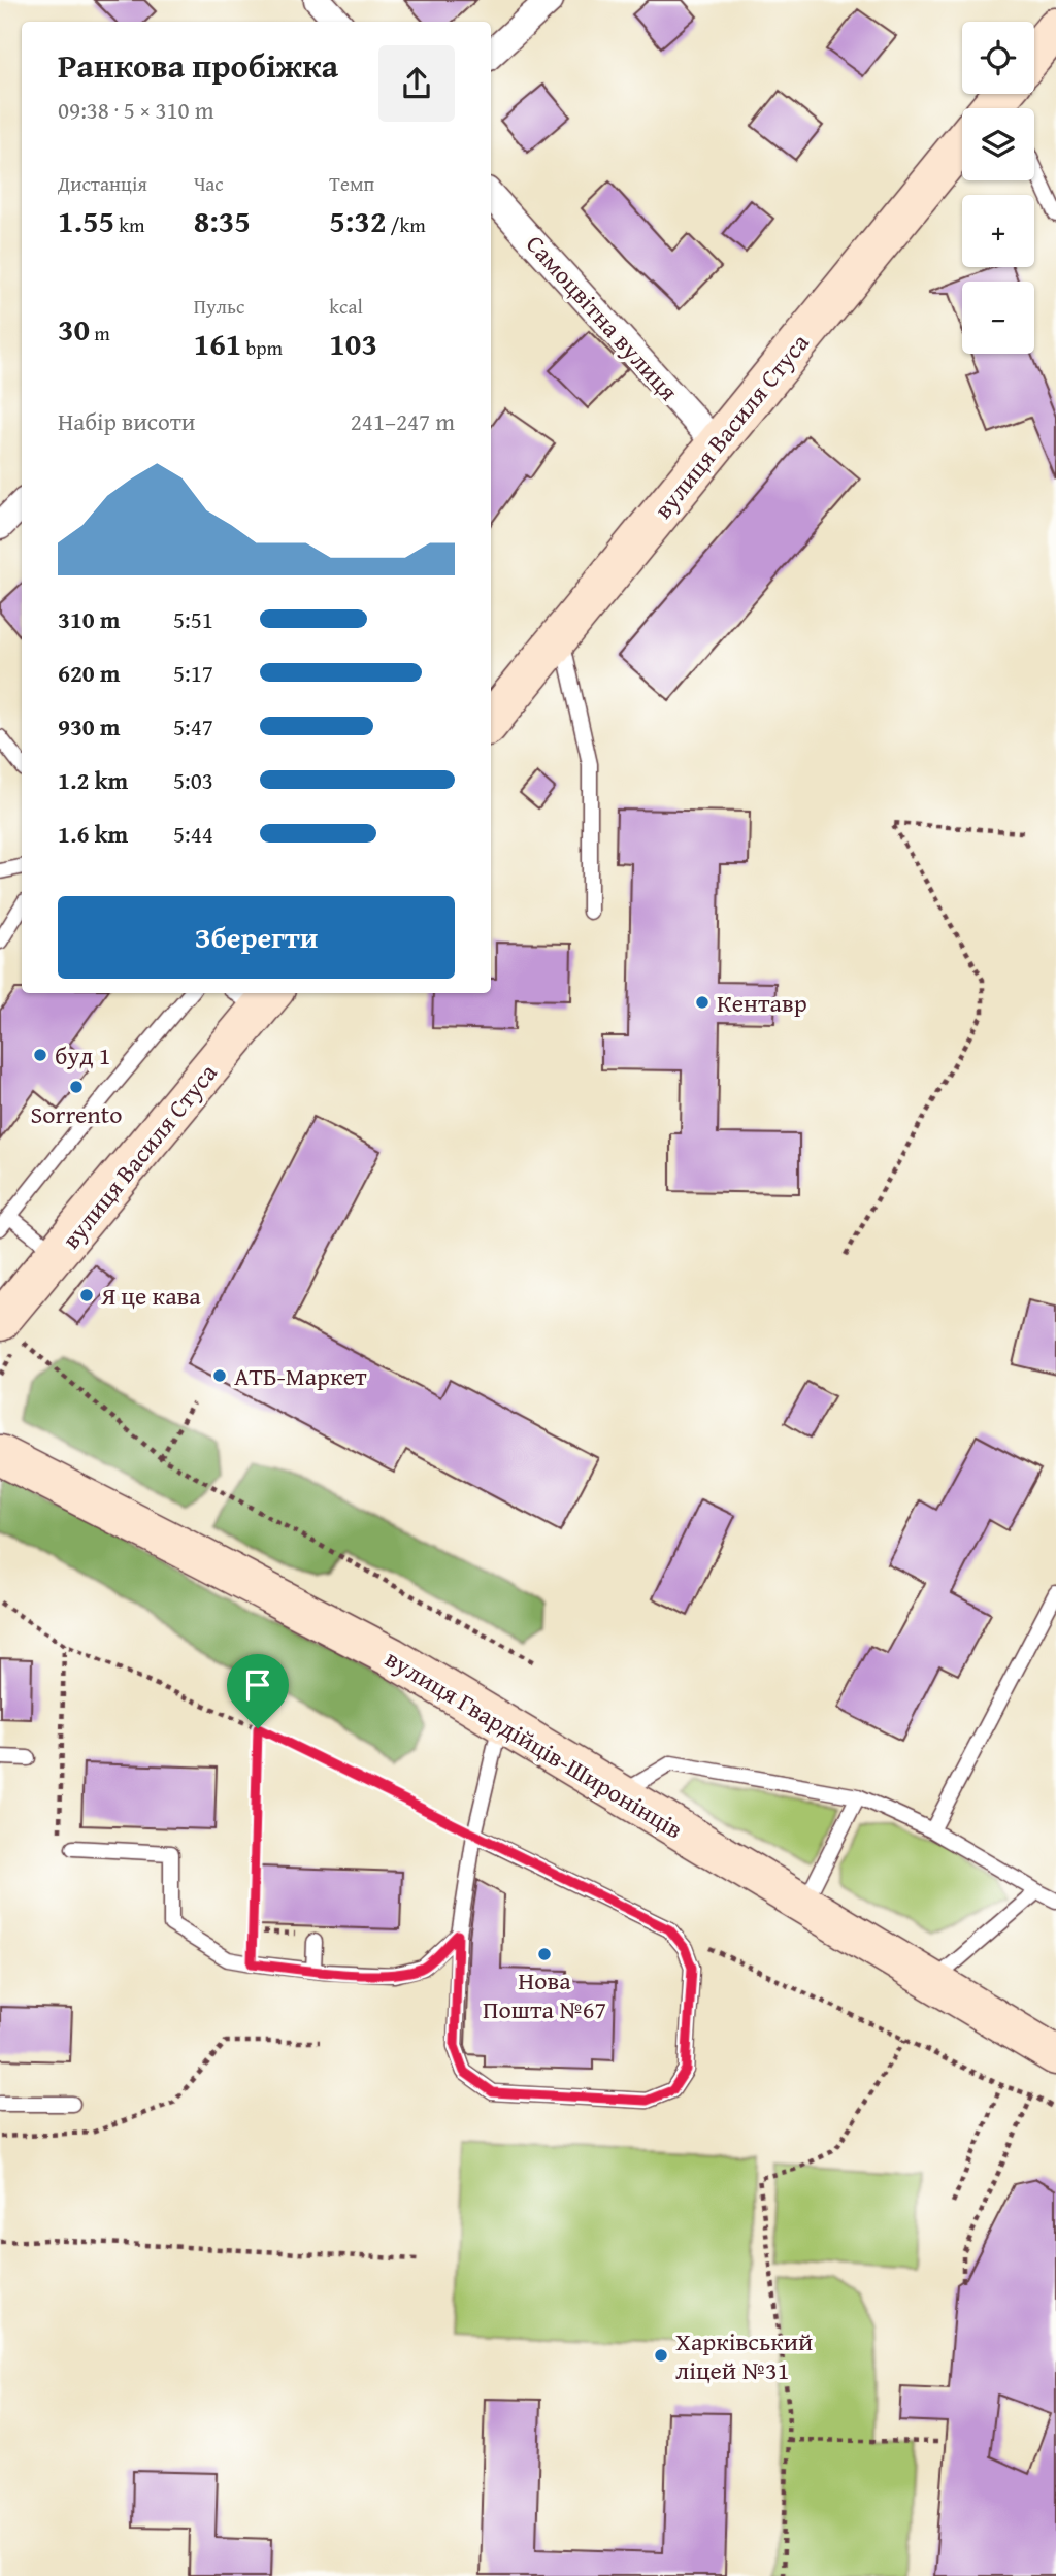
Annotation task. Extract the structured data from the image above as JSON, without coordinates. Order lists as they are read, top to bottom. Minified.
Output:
{"streets":{"street":["Самоцвітна вулиця","вулиця Василя Стуса","вулиця Гвардійців-Широнінців"]},"crossings":[["Самоцвітна вулиця","вулиця Василя Стуса"]],"places":["Кентавр","буд 1","Sorrento","Я це кава","АТБ-Маркет","Нова Пошта №67","Харківський ліцей №31"],"page":{"map_buttons":["+","−"],"heading":["Ранкова пробіжка","09:38 · 5 × 310 m"],"stats":[["Дистанція","1.55 km"],["Час","8:35"],["Темп","5:32 /km"],["30 m"],["Пульс","161 bpm"],["kcal","103"]],"chart":["Набір висоти","241–247 m"],"list":[{"name":"310 m","note":"5:51"},{"name":"620 m","note":"5:17"},{"name":"930 m","note":"5:47"},{"name":"1.2 km","note":"5:03"},{"name":"1.6 km","note":"5:44"}],"buttons":"Зберегти"}}
